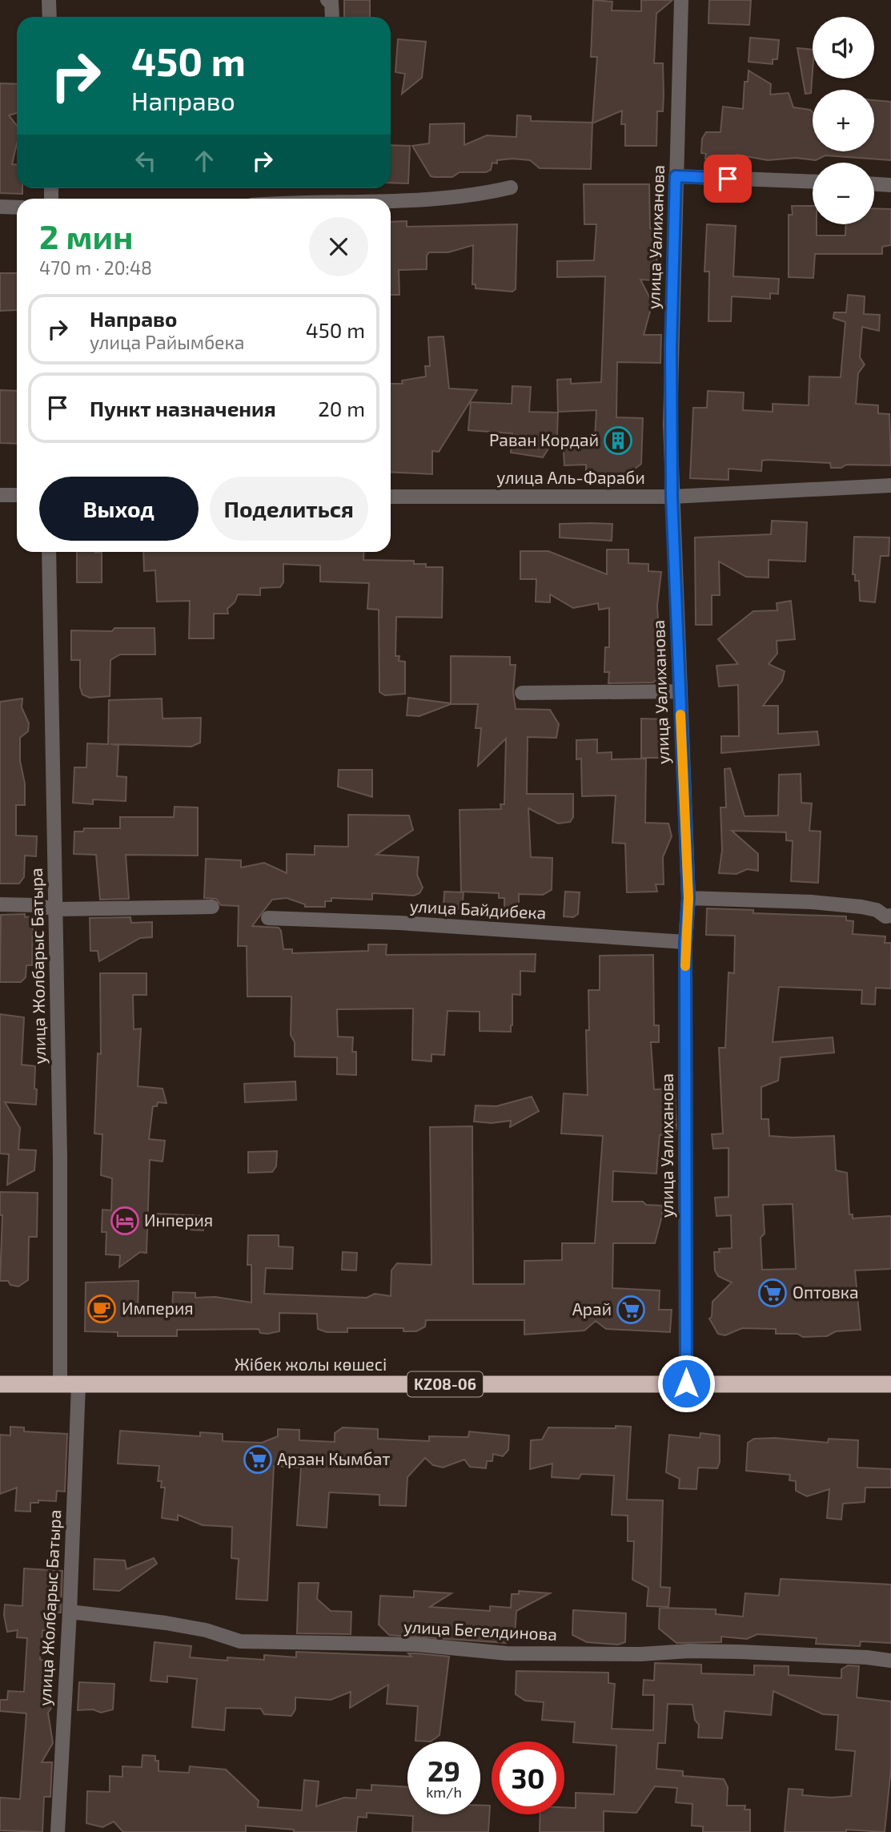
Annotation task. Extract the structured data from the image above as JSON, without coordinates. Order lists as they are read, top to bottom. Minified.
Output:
{"streets":{"highway":["Жібек жолы көшесі","KZ08-06"],"street":["улица Уалиханова","улица Аль-Фараби","улица Байдибека","улица Жолбарыс Батыра","улица Бегелдинова"]},"crossings":[["улица Уалиханова","улица Аль-Фараби"],["улица Уалиханова","улица Байдибека"],["улица Уалиханова","Жібек жолы көшесі"],["улица Жолбарыс Батыра","Жібек жолы көшесі"],["улица Жолбарыс Батыра","улица Бегелдинова"]],"places":{"building":["Раван Кордай"],"hotel":["Инперия"],"supermarket":["Оптовка","Арай","Арзан Кымбат"],"cafe":["Империя"]},"page":{"map_buttons":["+","−"],"turn":["450 m","Направо"],"heading":["2 мин","470 m · 20:48"],"list":[{"name":"Направо","note":"улица Райымбека","value":"450 m"},{"name":"Пункт назначения","value":"20 m"}],"buttons":["Выход","Поделиться"],"speed":"29 km/h","limit":"30"}}
